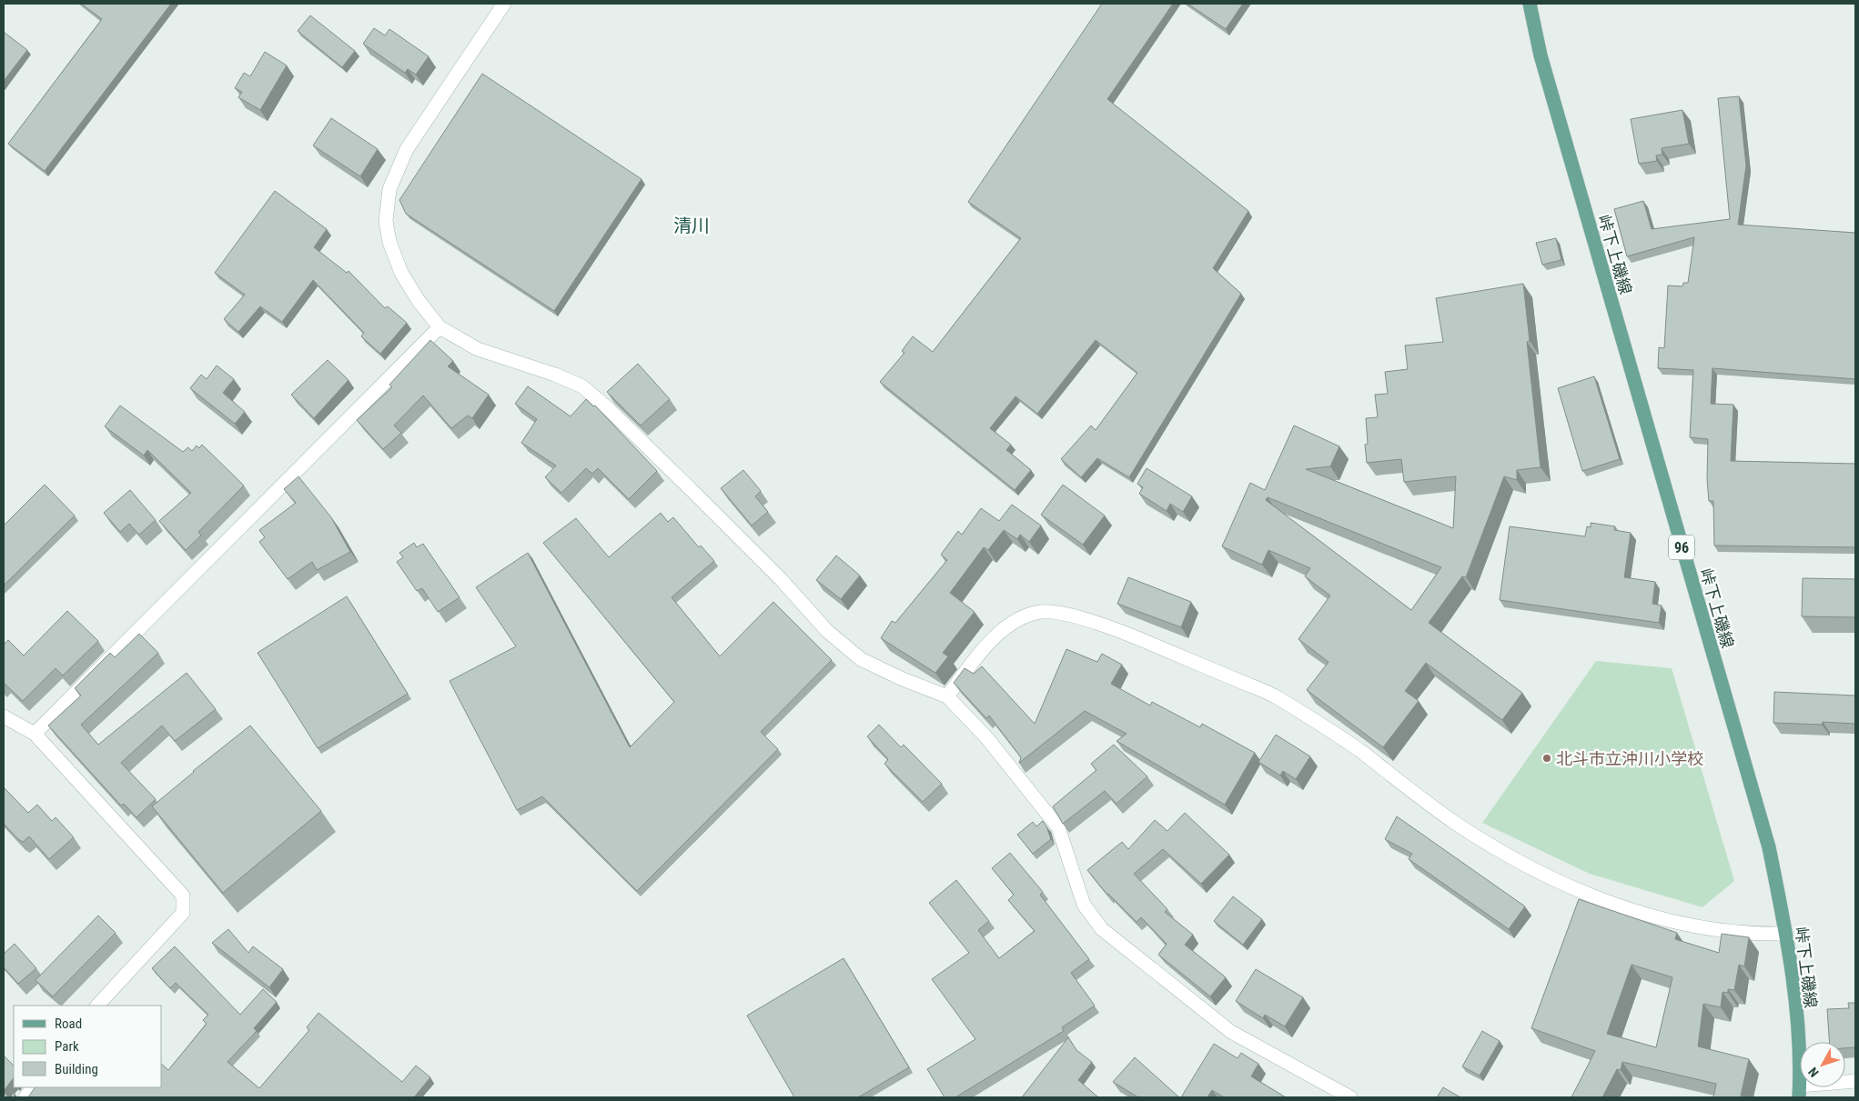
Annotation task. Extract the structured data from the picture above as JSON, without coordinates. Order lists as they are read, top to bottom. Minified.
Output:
{"streets":{"main road":["峠下上磯線","96"]},"districts":["清川"],"places":["北斗市立沖川小学校"],"legend":["Road","Park","Building"],"north":"bottom left"}
